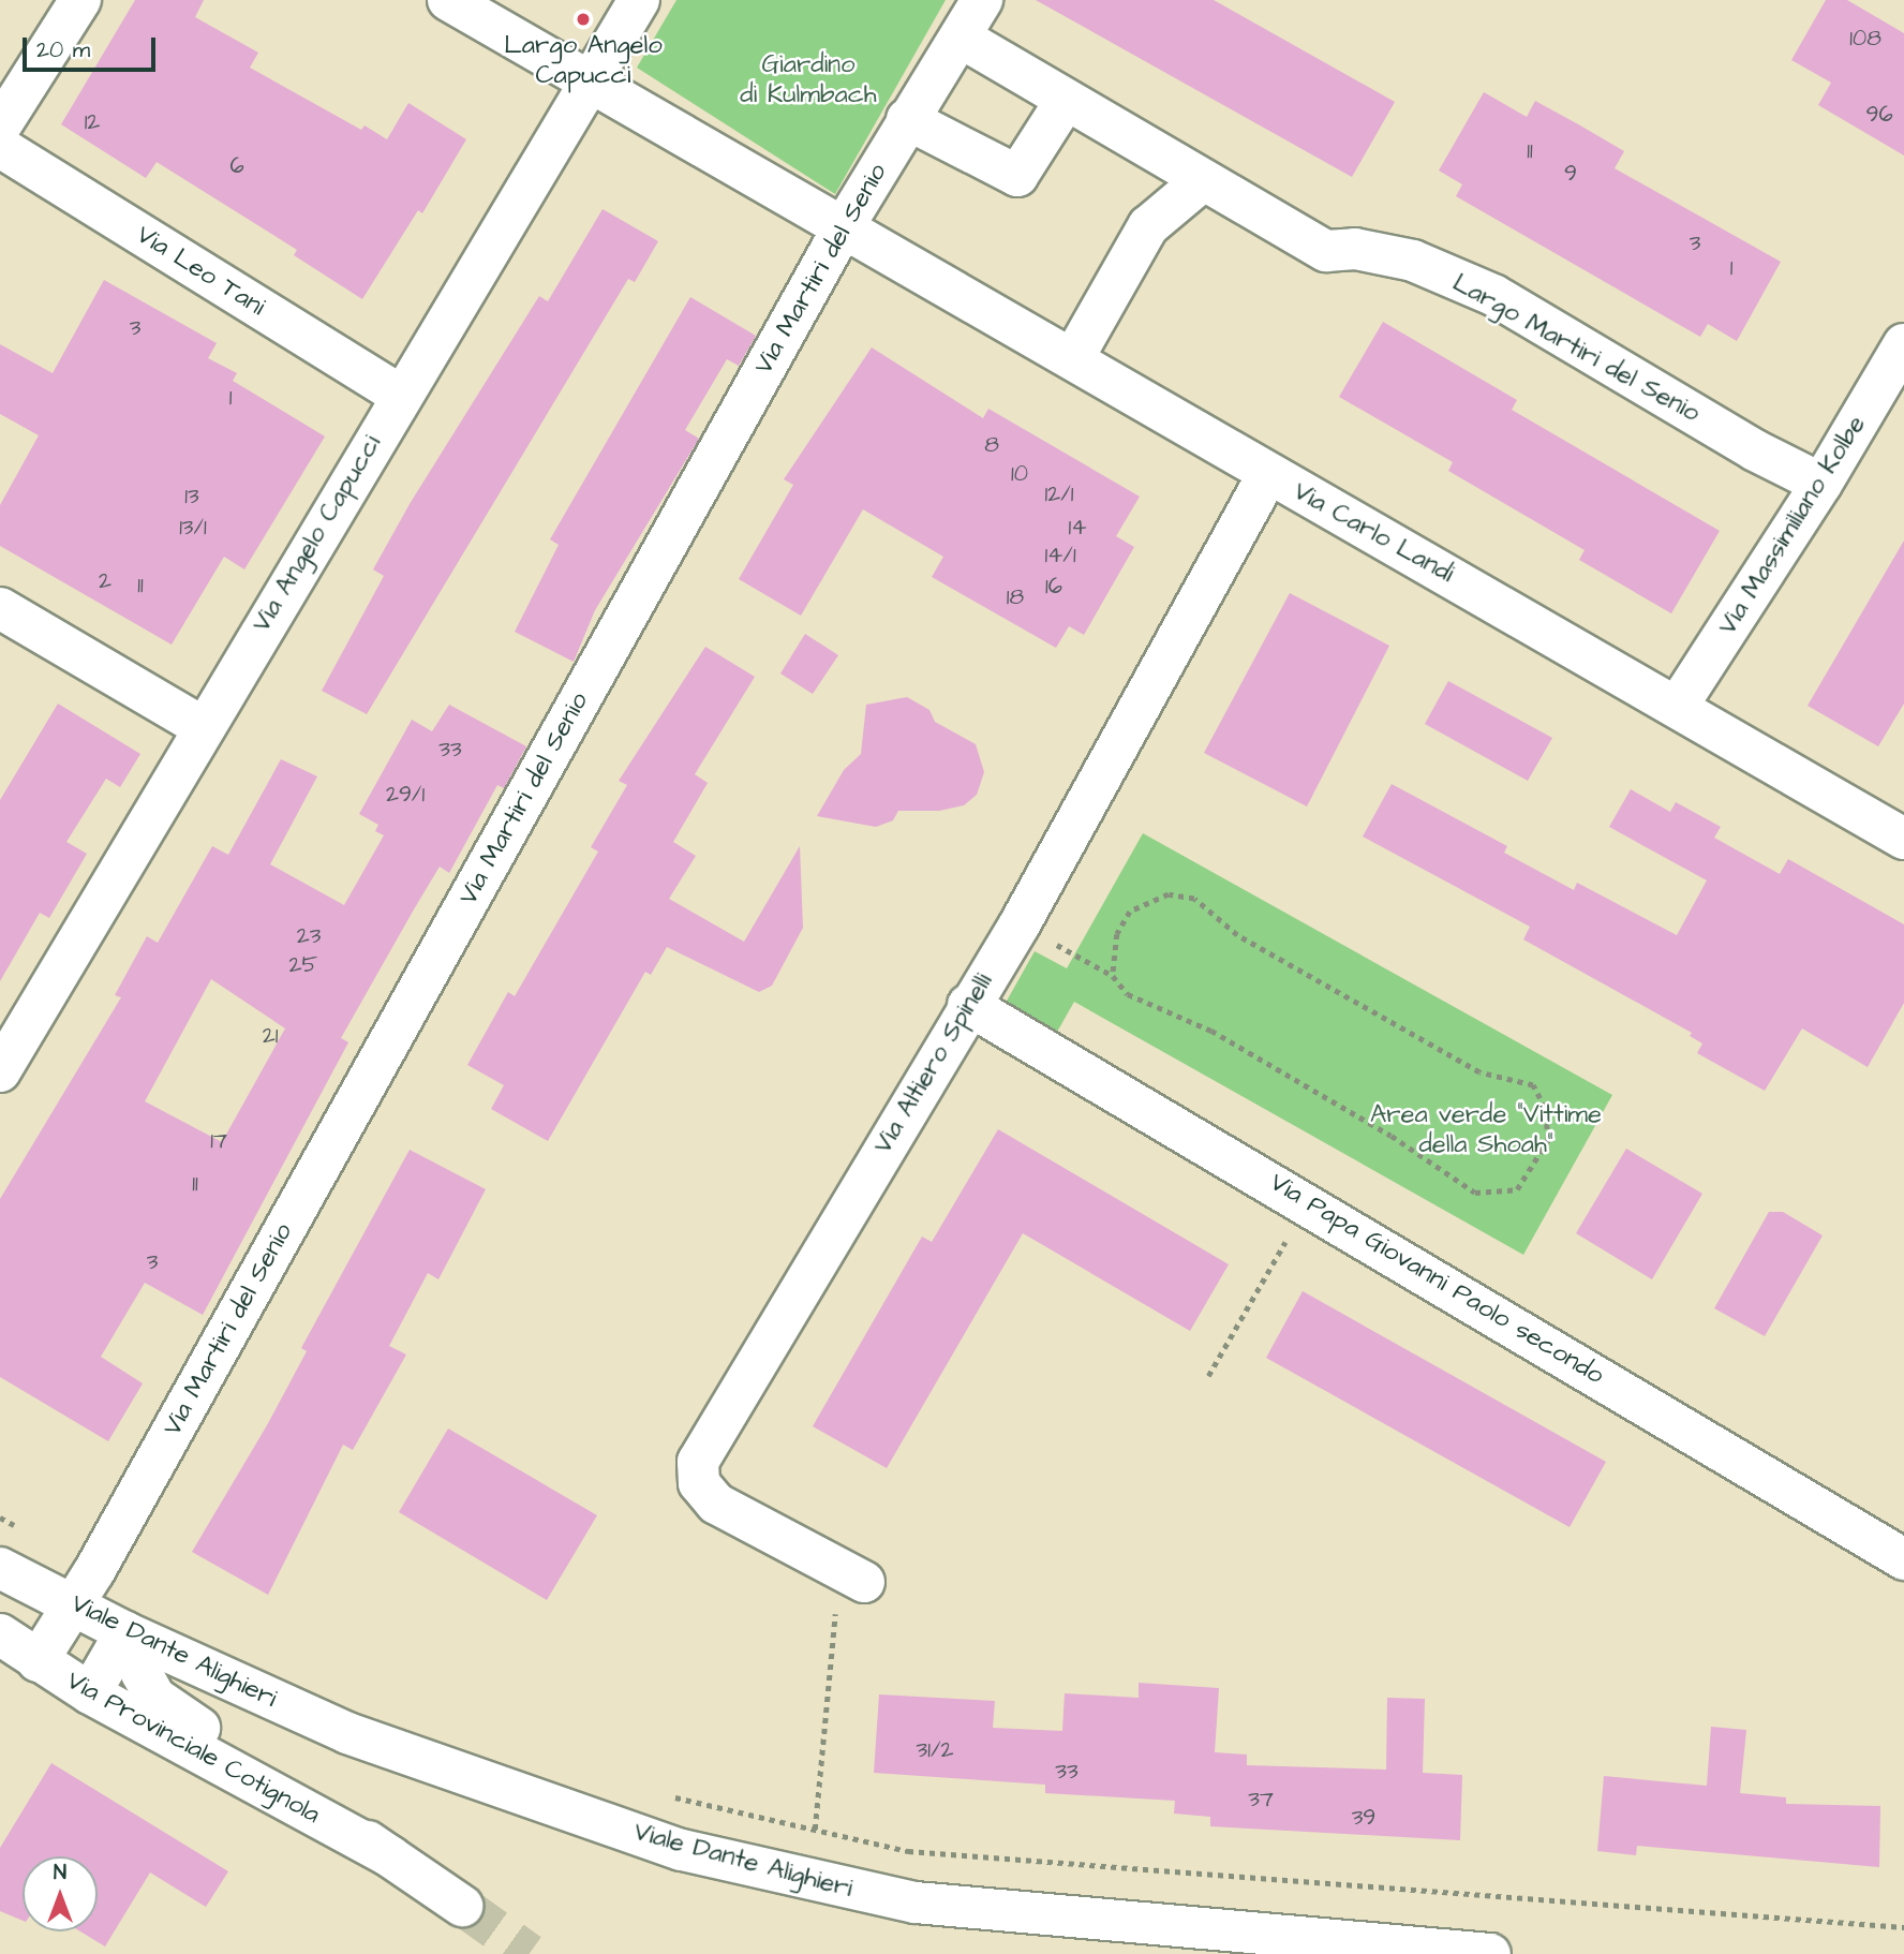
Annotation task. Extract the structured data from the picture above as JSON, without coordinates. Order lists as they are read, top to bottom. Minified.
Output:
{"streets":{"street":["Via Martiri del Senio","Via Leo Tani","Largo Martiri del Senio","Via Massimiliano Kolbe","Via Carlo Landi","Via Angelo Capucci","Via Altiero Spinelli","Via Papa Giovanni Paolo secondo","Viale Dante Alighieri","Via Provinciale Cotignola"]},"crossings":[["Via Martiri del Senio","Largo Martiri del Senio"],["Via Martiri del Senio","Via Carlo Landi"],["Via Martiri del Senio","Viale Dante Alighieri"],["Via Martiri del Senio","Via Provinciale Cotignola"],["Via Leo Tani","Via Angelo Capucci"],["Largo Martiri del Senio","Via Massimiliano Kolbe"],["Via Massimiliano Kolbe","Via Carlo Landi"],["Via Carlo Landi","Via Angelo Capucci"],["Via Carlo Landi","Via Altiero Spinelli"],["Via Altiero Spinelli","Via Papa Giovanni Paolo secondo"],["Viale Dante Alighieri","Via Provinciale Cotignola"]],"parks":["Giardino di Kulmbach","Area verde \"Vittime della Shoah\""],"places":["Largo Angelo Capucci"],"house_numbers":["108","96","12","11","6","9","3","1","3","1","8","10","12/1","13","13/1","14","14/1","2","11","16","18","33","29/1","23","25","21","17","11","3","31/2","33","37","39"],"scale_bar":"20 m","north":"top"}
